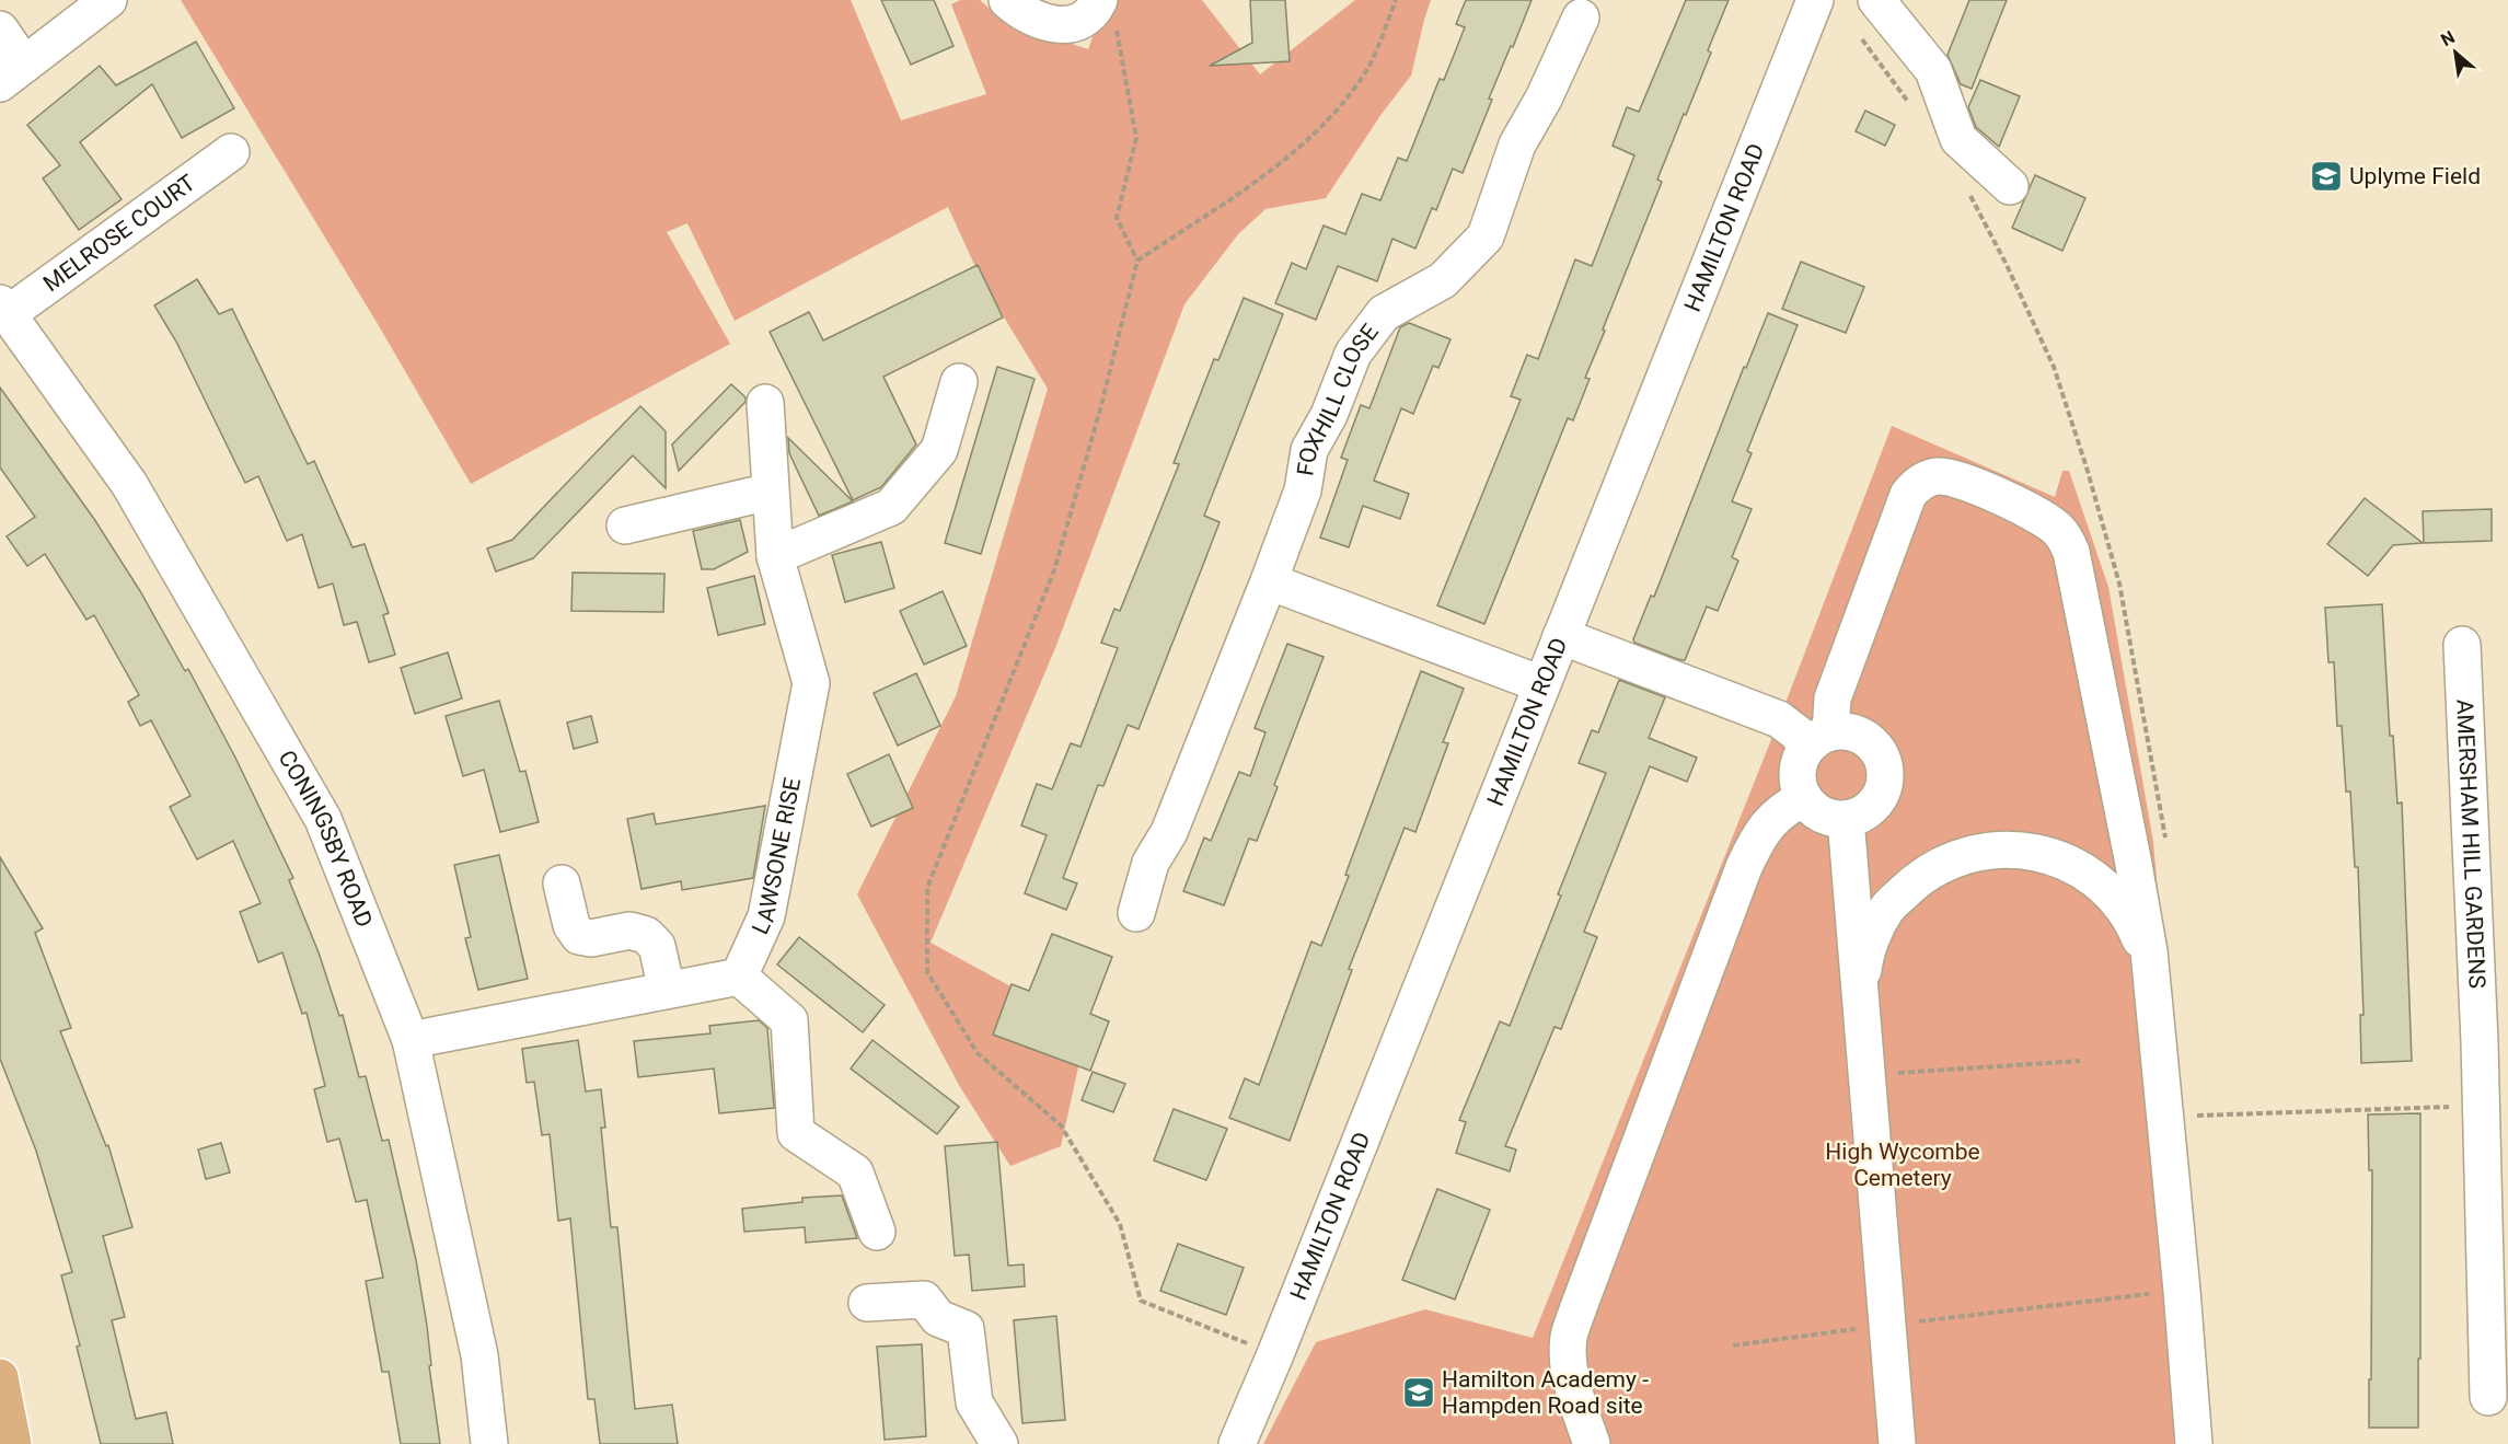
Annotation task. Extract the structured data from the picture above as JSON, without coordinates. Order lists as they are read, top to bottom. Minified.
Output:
{"streets":{"street":["HAMILTON ROAD","MELROSE COURT","FOXHILL CLOSE","CONINGSBY ROAD","AMERSHAM HILL GARDENS","LAWSONE RISE"]},"crossings":[["MELROSE COURT","CONINGSBY ROAD"]],"parks":["High Wycombe Cemetery"],"places":{"school or university":["Uplyme Field","Hamilton Academy - Hampden Road site"]},"north":"top left"}
